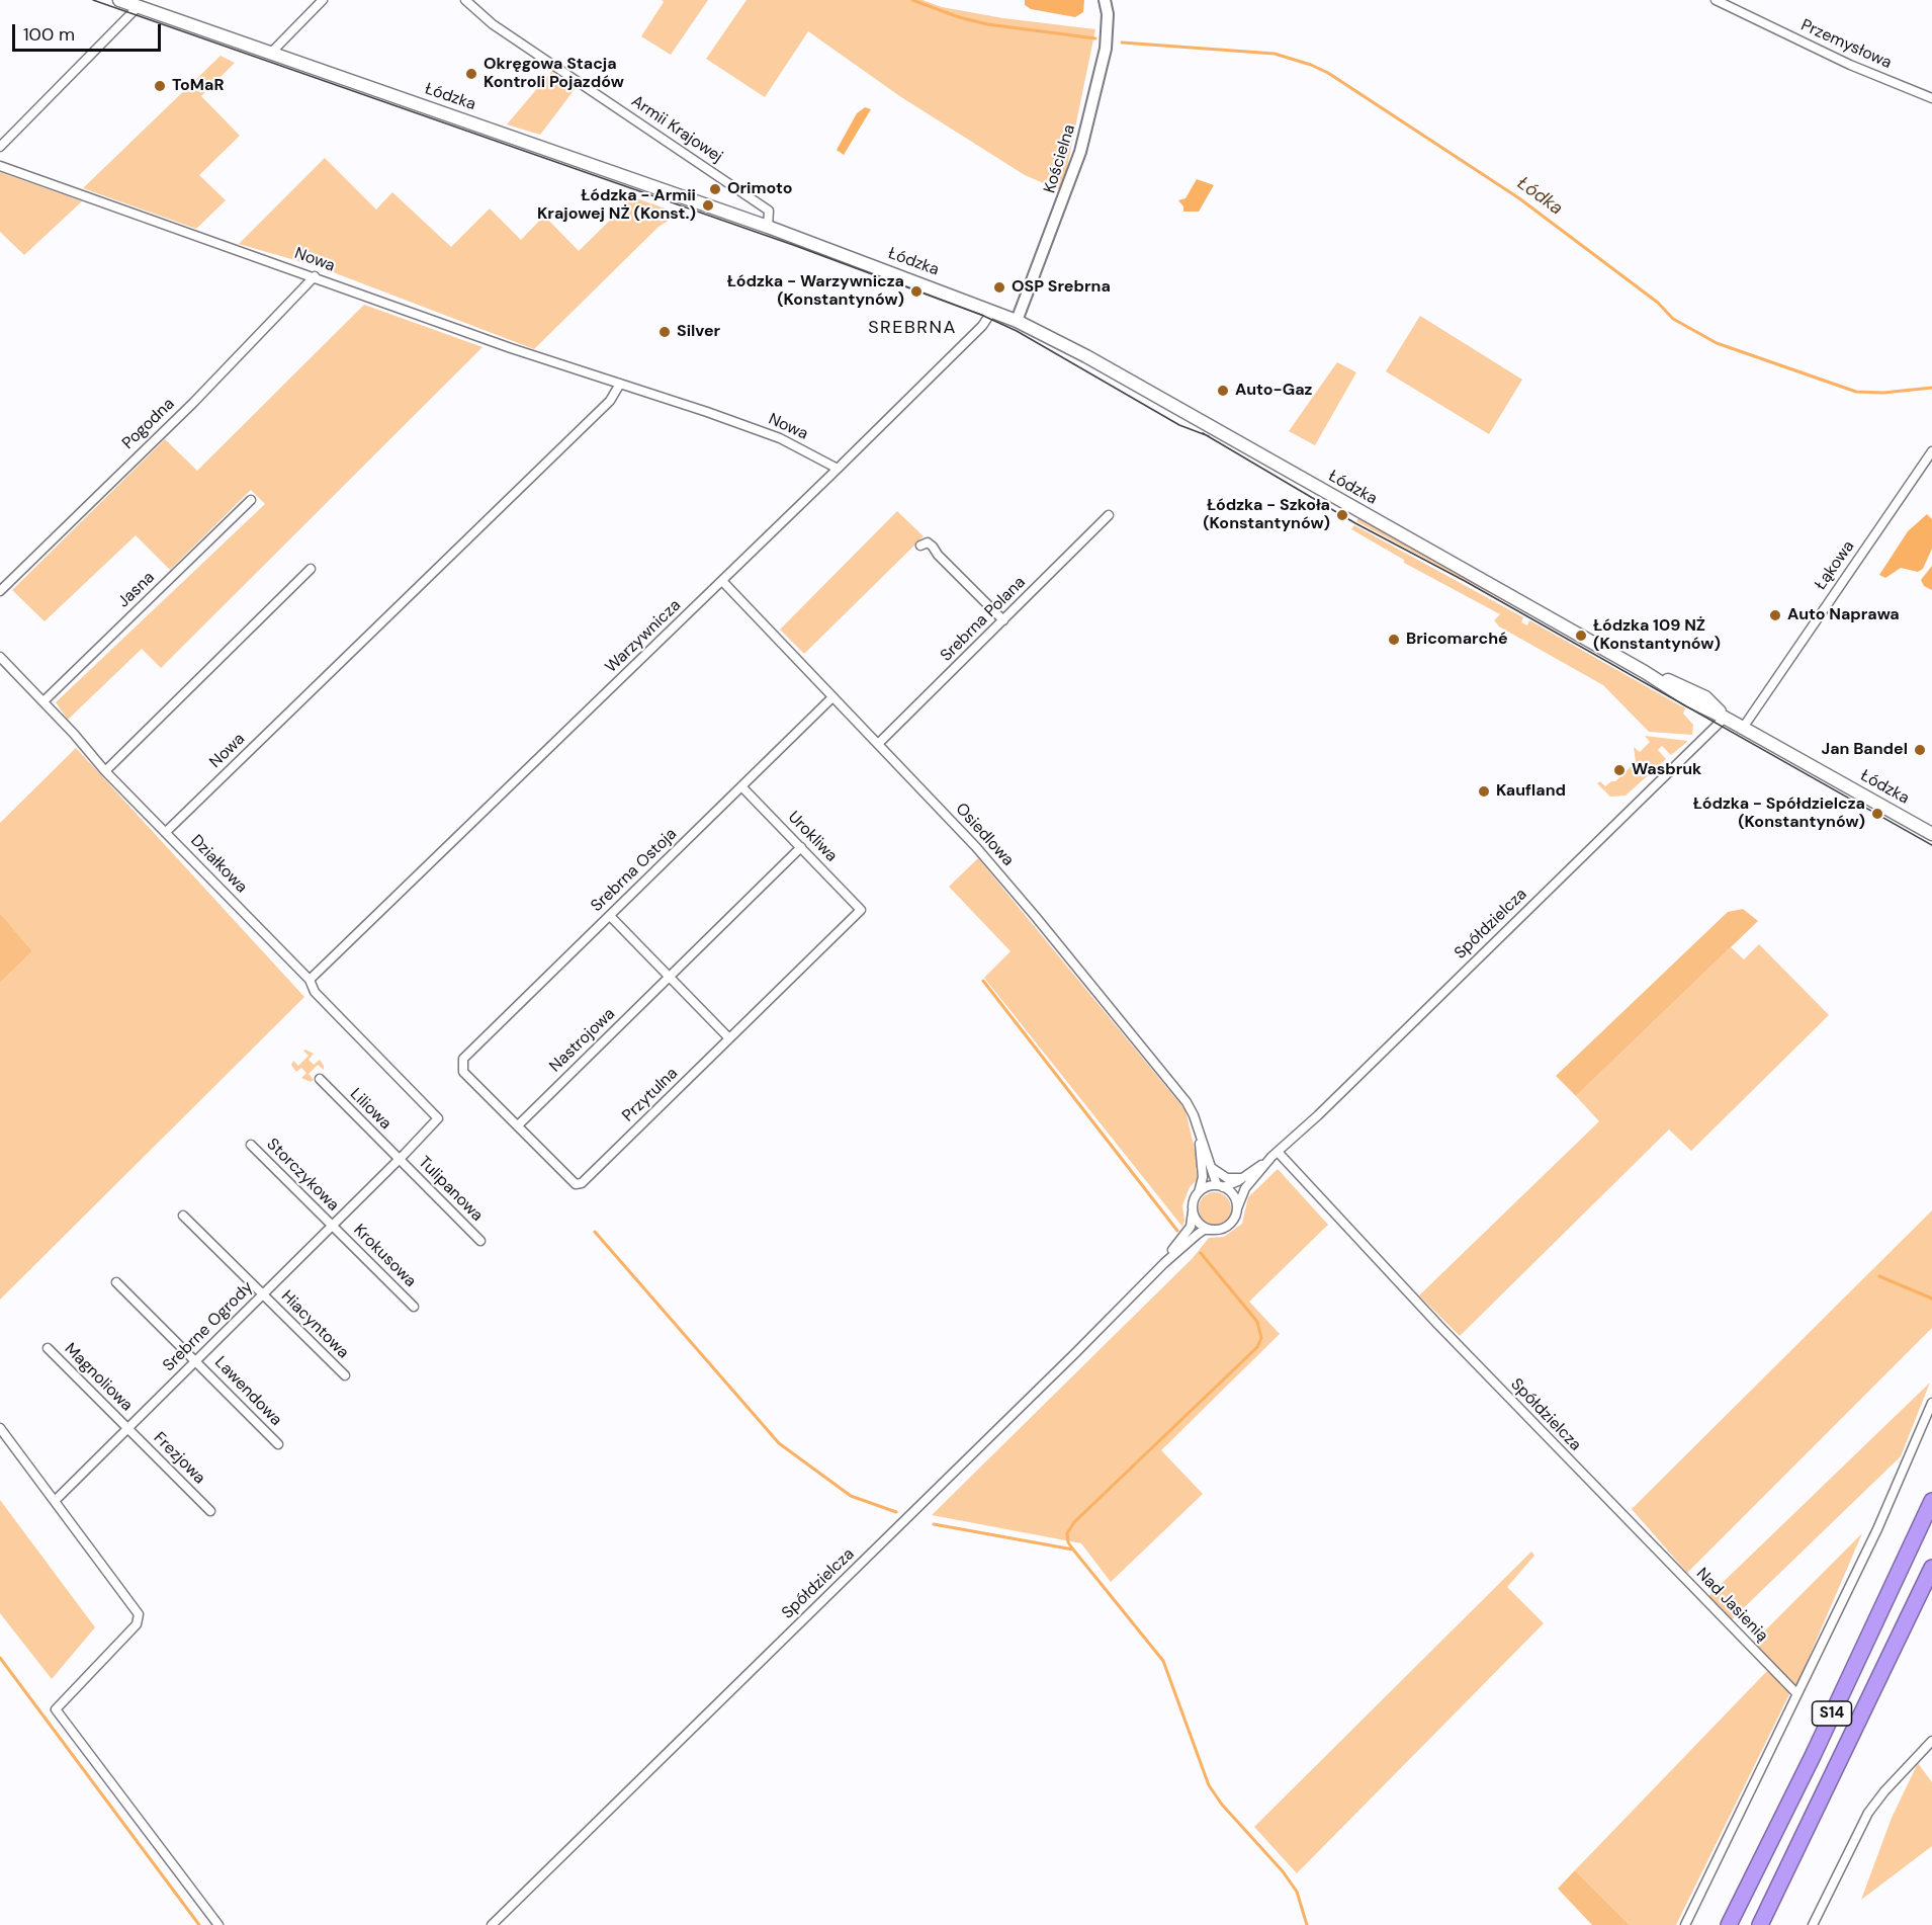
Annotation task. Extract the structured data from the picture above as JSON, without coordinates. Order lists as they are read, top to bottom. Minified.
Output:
{"streets":{"highway":["S14"],"main road":["Łódzka"],"street":["Przemysłowa","Armii Krajowej","Kościelna","Nowa","Pogodna","Łąkowa","Jasna","Srebrna Polana","Warzywnicza","Osiedlowa","Urokliwa","Działkowa","Srebrna Ostoja","Spółdzielcza","Nastrojowa","Przytulna","Liliowa","Storczykowa","Tulipanowa","Krokusowa","Hiacyntowa","Srebrne Ogrody","Magnoliowa","Lawendowa","Frezjowa","Nad Jasienią"]},"crossings":[["Łódzka","Armii Krajowej"],["Łódzka","Kościelna"],["Łódzka","Łąkowa"],["Łódzka","Warzywnicza"],["Łódzka","Spółdzielcza"],["Nowa","Pogodna"],["Nowa","Warzywnicza"],["Nowa","Działkowa"],["Jasna","Działkowa"],["Srebrna Polana","Osiedlowa"],["Warzywnicza","Osiedlowa"],["Warzywnicza","Działkowa"],["Warzywnicza","Srebrne Ogrody"],["Osiedlowa","Srebrna Ostoja"],["Urokliwa","Srebrna Ostoja"],["Urokliwa","Nastrojowa"],["Urokliwa","Przytulna"],["Działkowa","Srebrne Ogrody"],["Srebrna Ostoja","Przytulna"],["Spółdzielcza","Nad Jasienią"],["Nastrojowa","Przytulna"],["Liliowa","Tulipanowa"],["Liliowa","Srebrne Ogrody"],["Storczykowa","Krokusowa"],["Storczykowa","Srebrne Ogrody"],["Tulipanowa","Srebrne Ogrody"],["Krokusowa","Srebrne Ogrody"],["Hiacyntowa","Srebrne Ogrody"],["Srebrne Ogrody","Magnoliowa"],["Srebrne Ogrody","Lawendowa"],["Srebrne Ogrody","Frezjowa"],["Magnoliowa","Frezjowa"]],"districts":["SREBRNA"],"water":["Łódka"],"places":["Okręgowa Stacja Kontroli Pojazdów","ToMaR","Orimoto","Łódzka - Armii Krajowej NŻ (Konst.)","OSP Srebrna","Łódzka - Warzywnicza (Konstantynów)","Silver","Auto-Gaz","Łódzka - Szkoła (Konstantynów)","Auto Naprawa","Łódzka 109 NŻ (Konstantynów)","Bricomarché","Jan Bandel","Wasbruk","Kaufland","Łódzka - Spółdzielcza (Konstantynów)"],"scale_bar":"100 m"}
